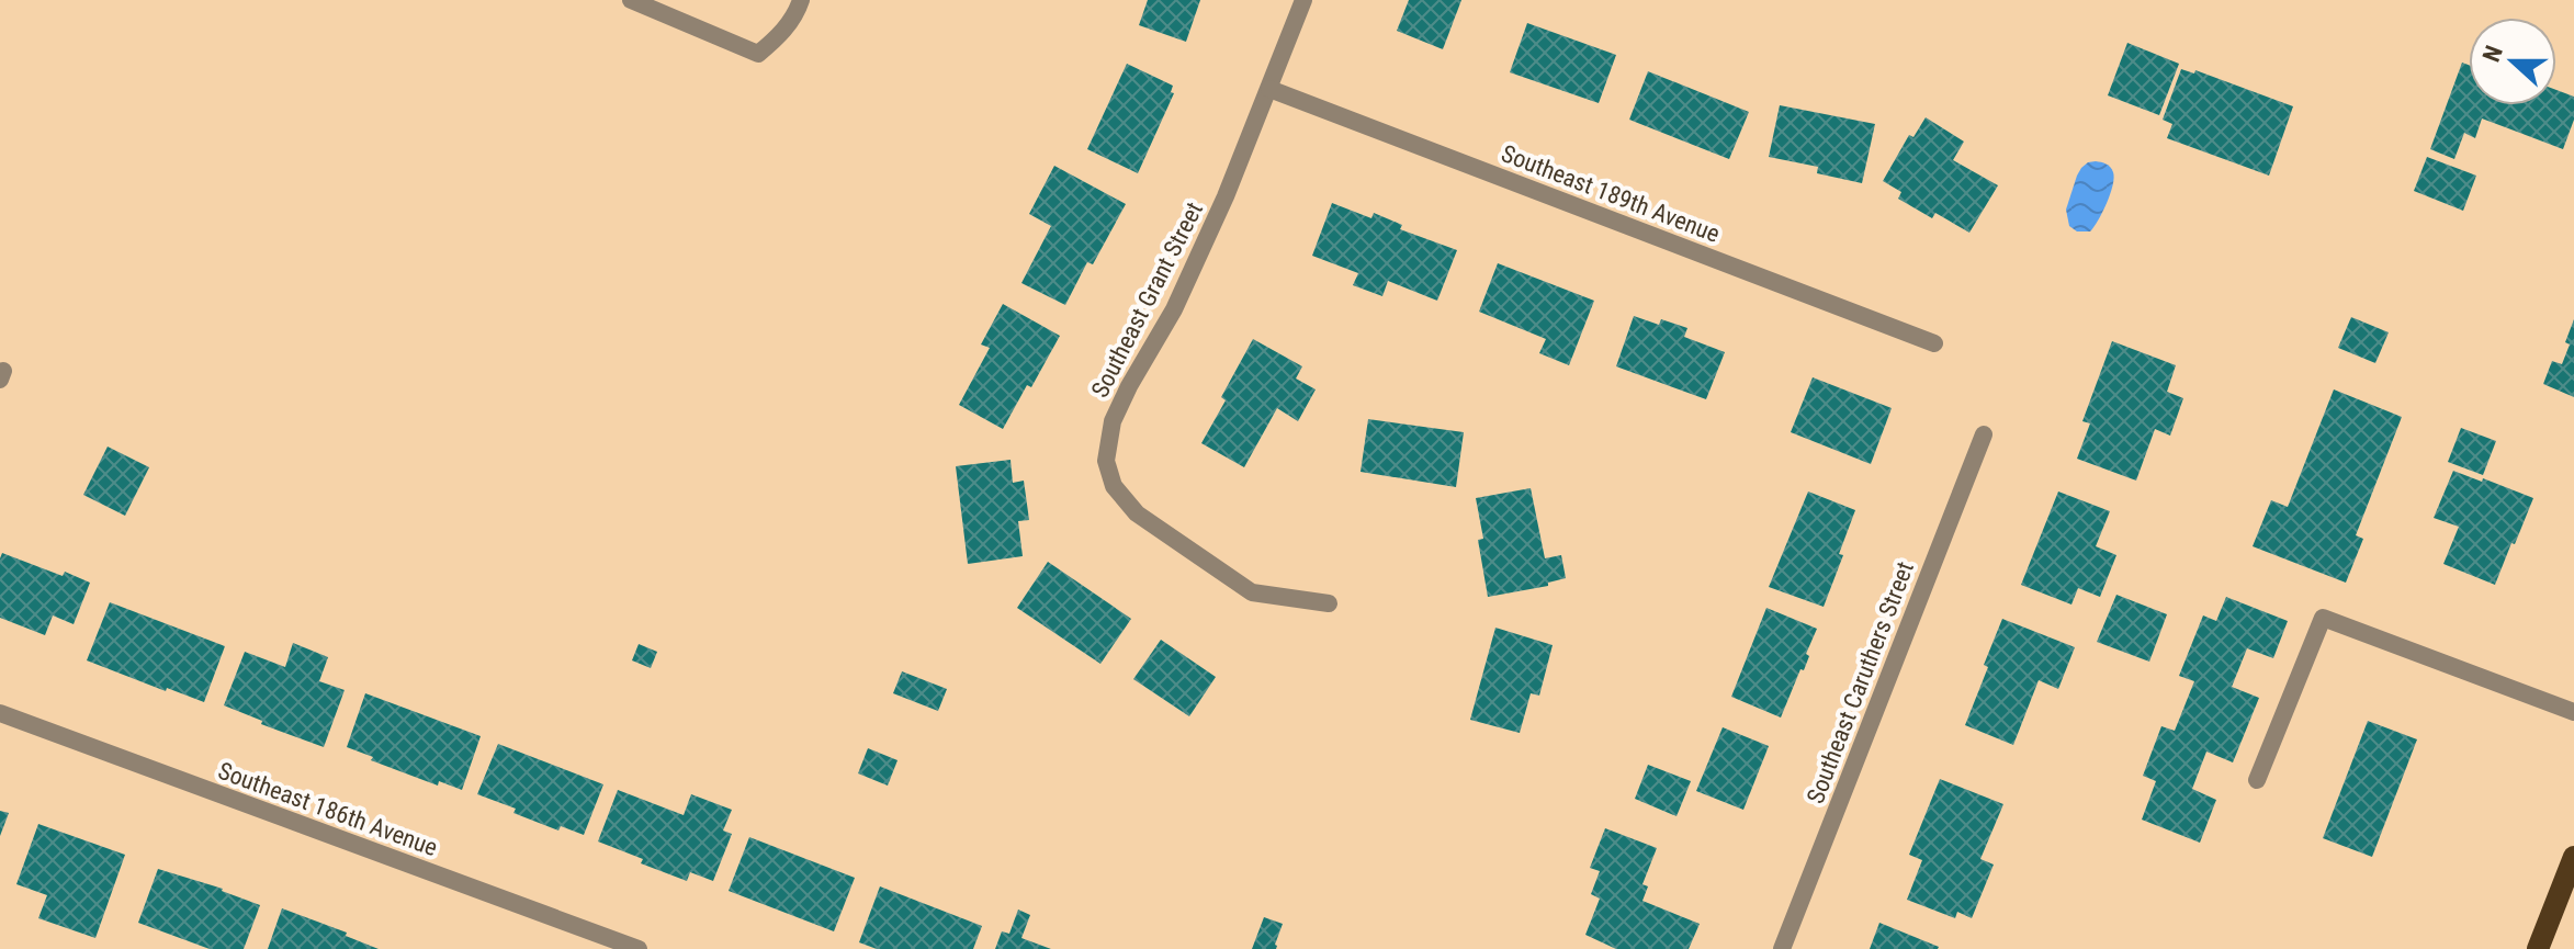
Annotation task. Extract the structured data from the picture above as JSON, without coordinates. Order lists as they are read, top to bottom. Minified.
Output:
{"streets":{"street":["Southeast 189th Avenue","Southeast Grant Street","Southeast Caruthers Street","Southeast 186th Avenue"]},"crossings":[["Southeast 189th Avenue","Southeast Grant Street"]],"north":"left"}
